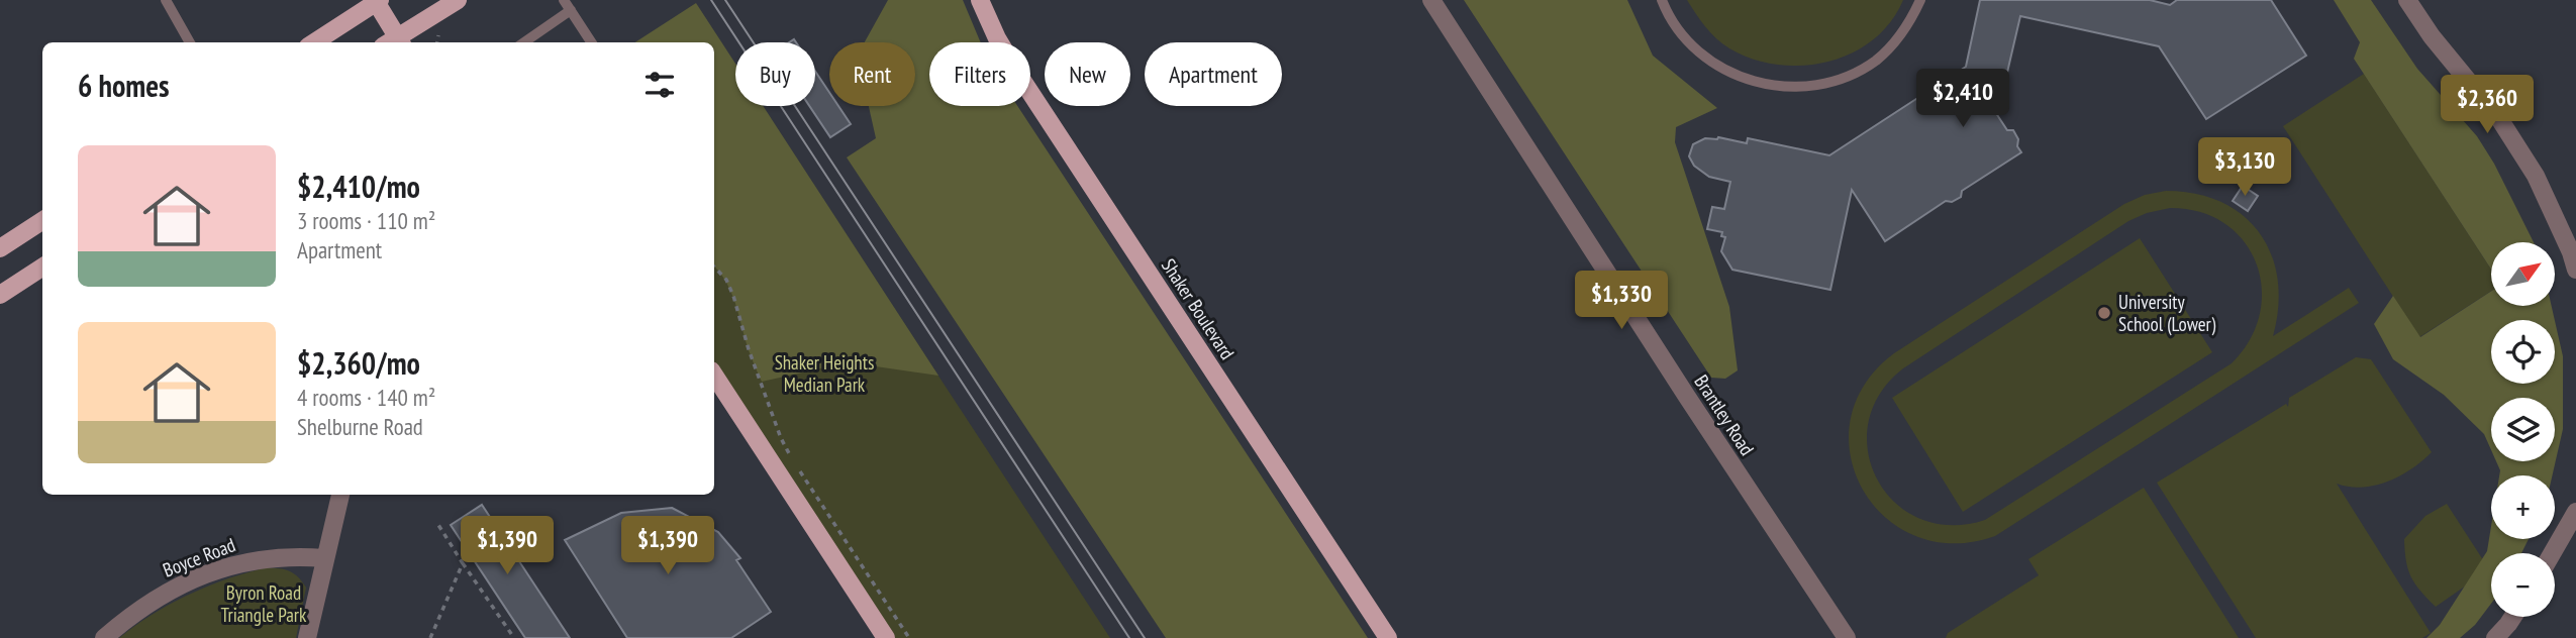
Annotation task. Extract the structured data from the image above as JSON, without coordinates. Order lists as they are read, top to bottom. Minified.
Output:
{"streets":{"main road":["Shaker Boulevard"],"street":["Brantley Road","Boyce Road"]},"parks":["Shaker Heights Median Park","Byron Road Triangle Park"],"places":["University School (Lower)"],"north":"top right","page":{"chip":["Buy","Rent","Filters","New","Apartment"],"heading":"6 homes","price":["$2,410","$2,360","$3,130","$1,330","$1,390","$1,390"],"list":[{"name":"$2,410/mo","note":"3 rooms · 110 m² · Apartment"},{"name":"$2,360/mo","note":"4 rooms · 140 m² · Shelburne Road"}],"map_buttons":["+","−"]}}
